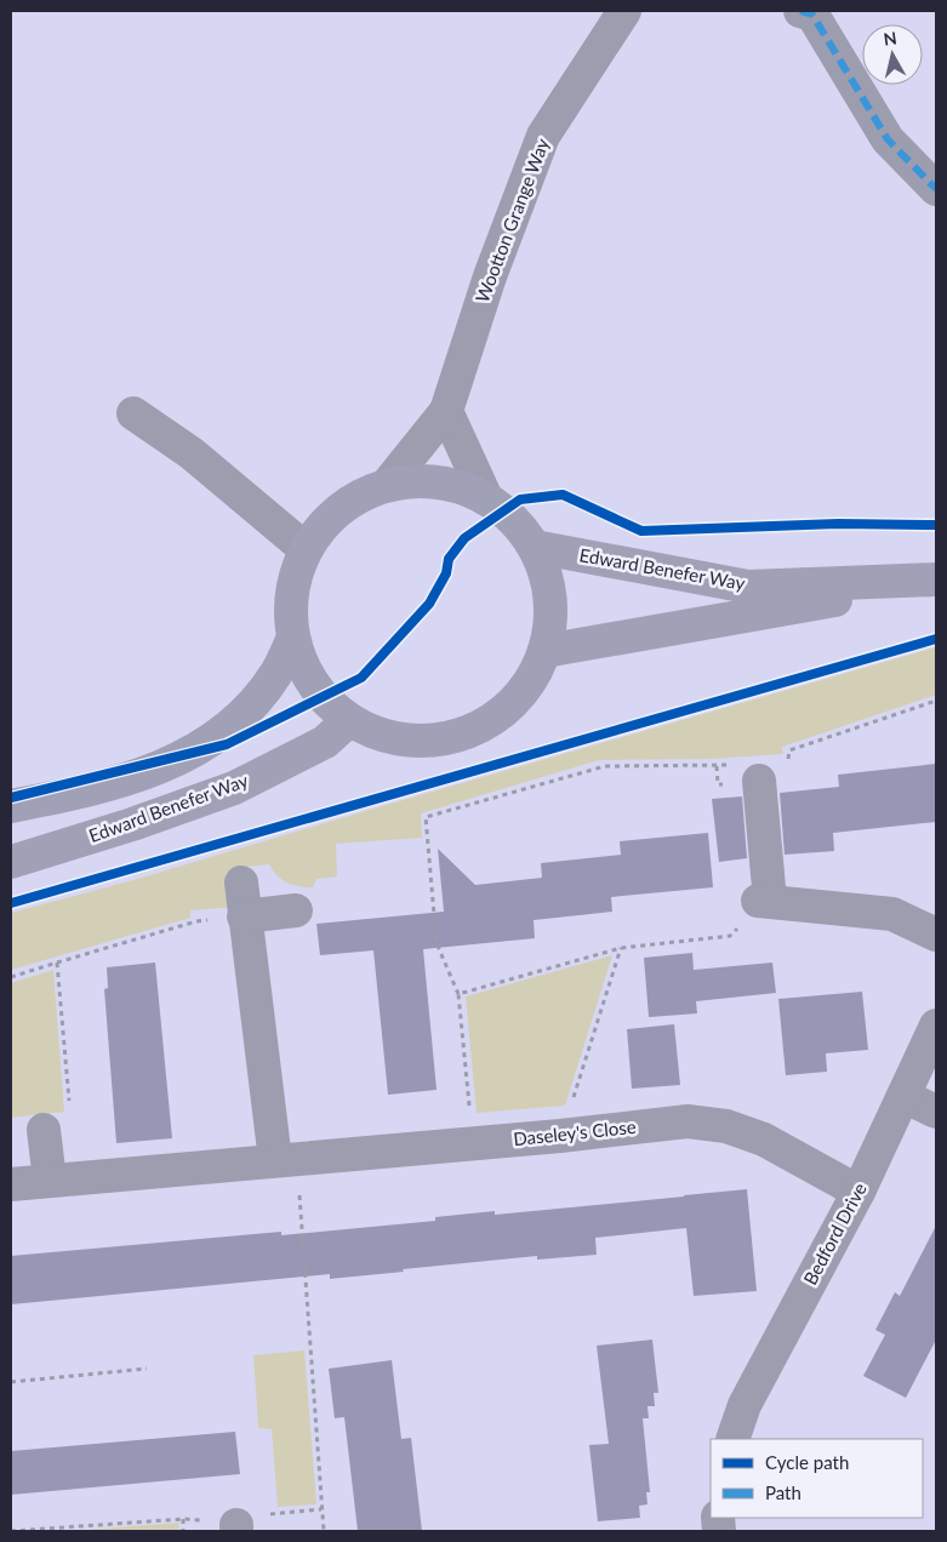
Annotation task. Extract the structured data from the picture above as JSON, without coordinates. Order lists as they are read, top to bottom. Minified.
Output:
{"streets":{"main road":["Edward Benefer Way"],"street":["Wootton Grange Way","Daseley's Close","Bedford Drive"]},"crossings":[["Daseley's Close","Bedford Drive"]],"legend":["Cycle path","Path"],"north":"top"}
